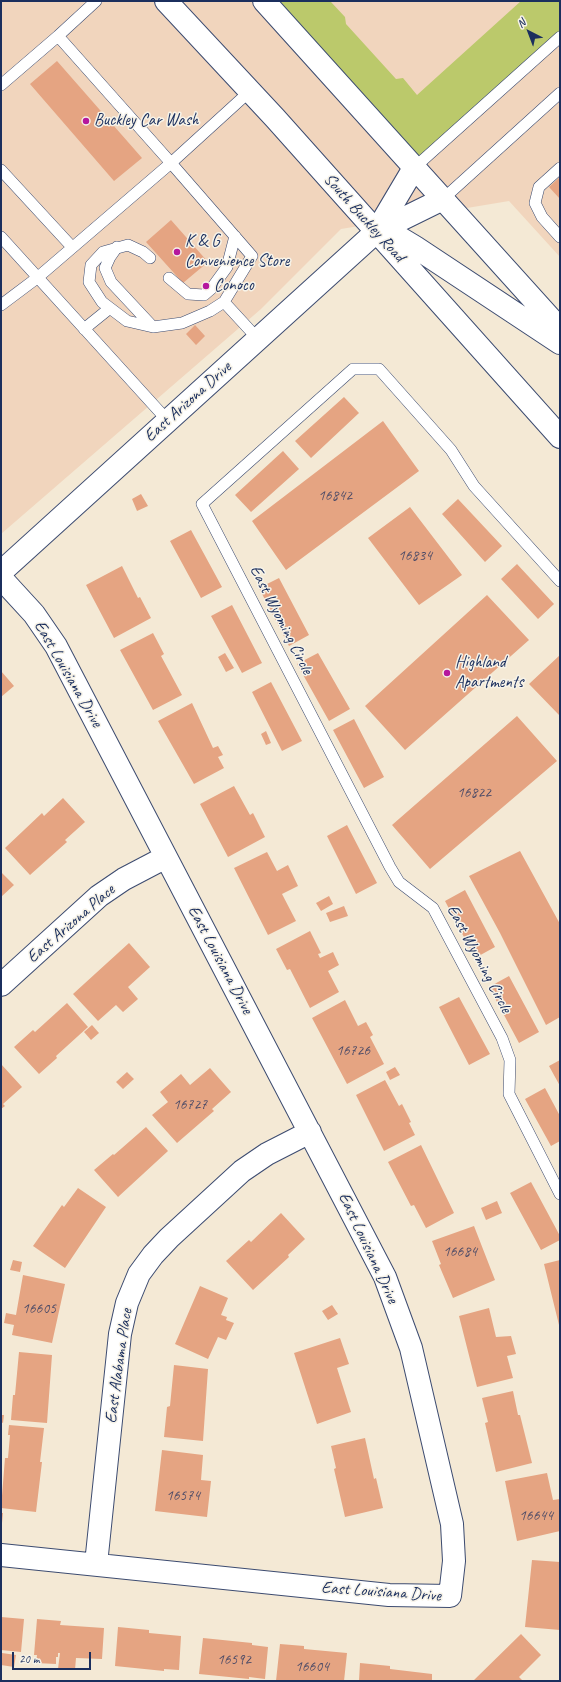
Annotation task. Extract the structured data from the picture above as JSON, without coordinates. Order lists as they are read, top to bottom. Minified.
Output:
{"streets":{"street":["South Buckley Road","East Arizona Drive","East Louisiana Drive","East Arizona Place","East Alabama Place"],"lane":["East Wyoming Circle"]},"crossings":[["South Buckley Road","East Arizona Drive"],["East Louisiana Drive","East Arizona Place"],["East Louisiana Drive","East Alabama Place"]],"places":["Buckley Car Wash","K & G Convenience Store","Conoco","Highland Apartments"],"house_numbers":["16842","16834","16822","16726","16727","16684","16605","16574","16644","16592","16604"],"scale_bar":"20 m","north":"top left"}
